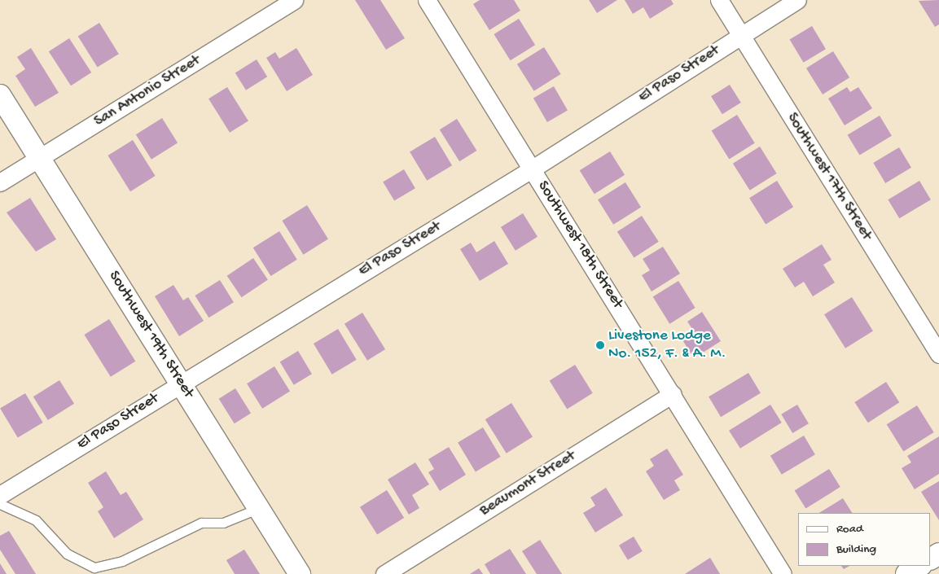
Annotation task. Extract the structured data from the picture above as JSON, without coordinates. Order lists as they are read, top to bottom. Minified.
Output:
{"streets":{"street":["El Paso Street","San Antonio Street","Southwest 17th Street","Southwest 18th Street","Southwest 19th Street","Beaumont Street"]},"crossings":[["El Paso Street","Southwest 17th Street"],["El Paso Street","Southwest 18th Street"],["El Paso Street","Southwest 19th Street"],["San Antonio Street","Southwest 19th Street"],["Southwest 18th Street","Beaumont Street"]],"places":["Livestone Lodge No. 152, F. & A. M."],"legend":["Road","Building"]}
